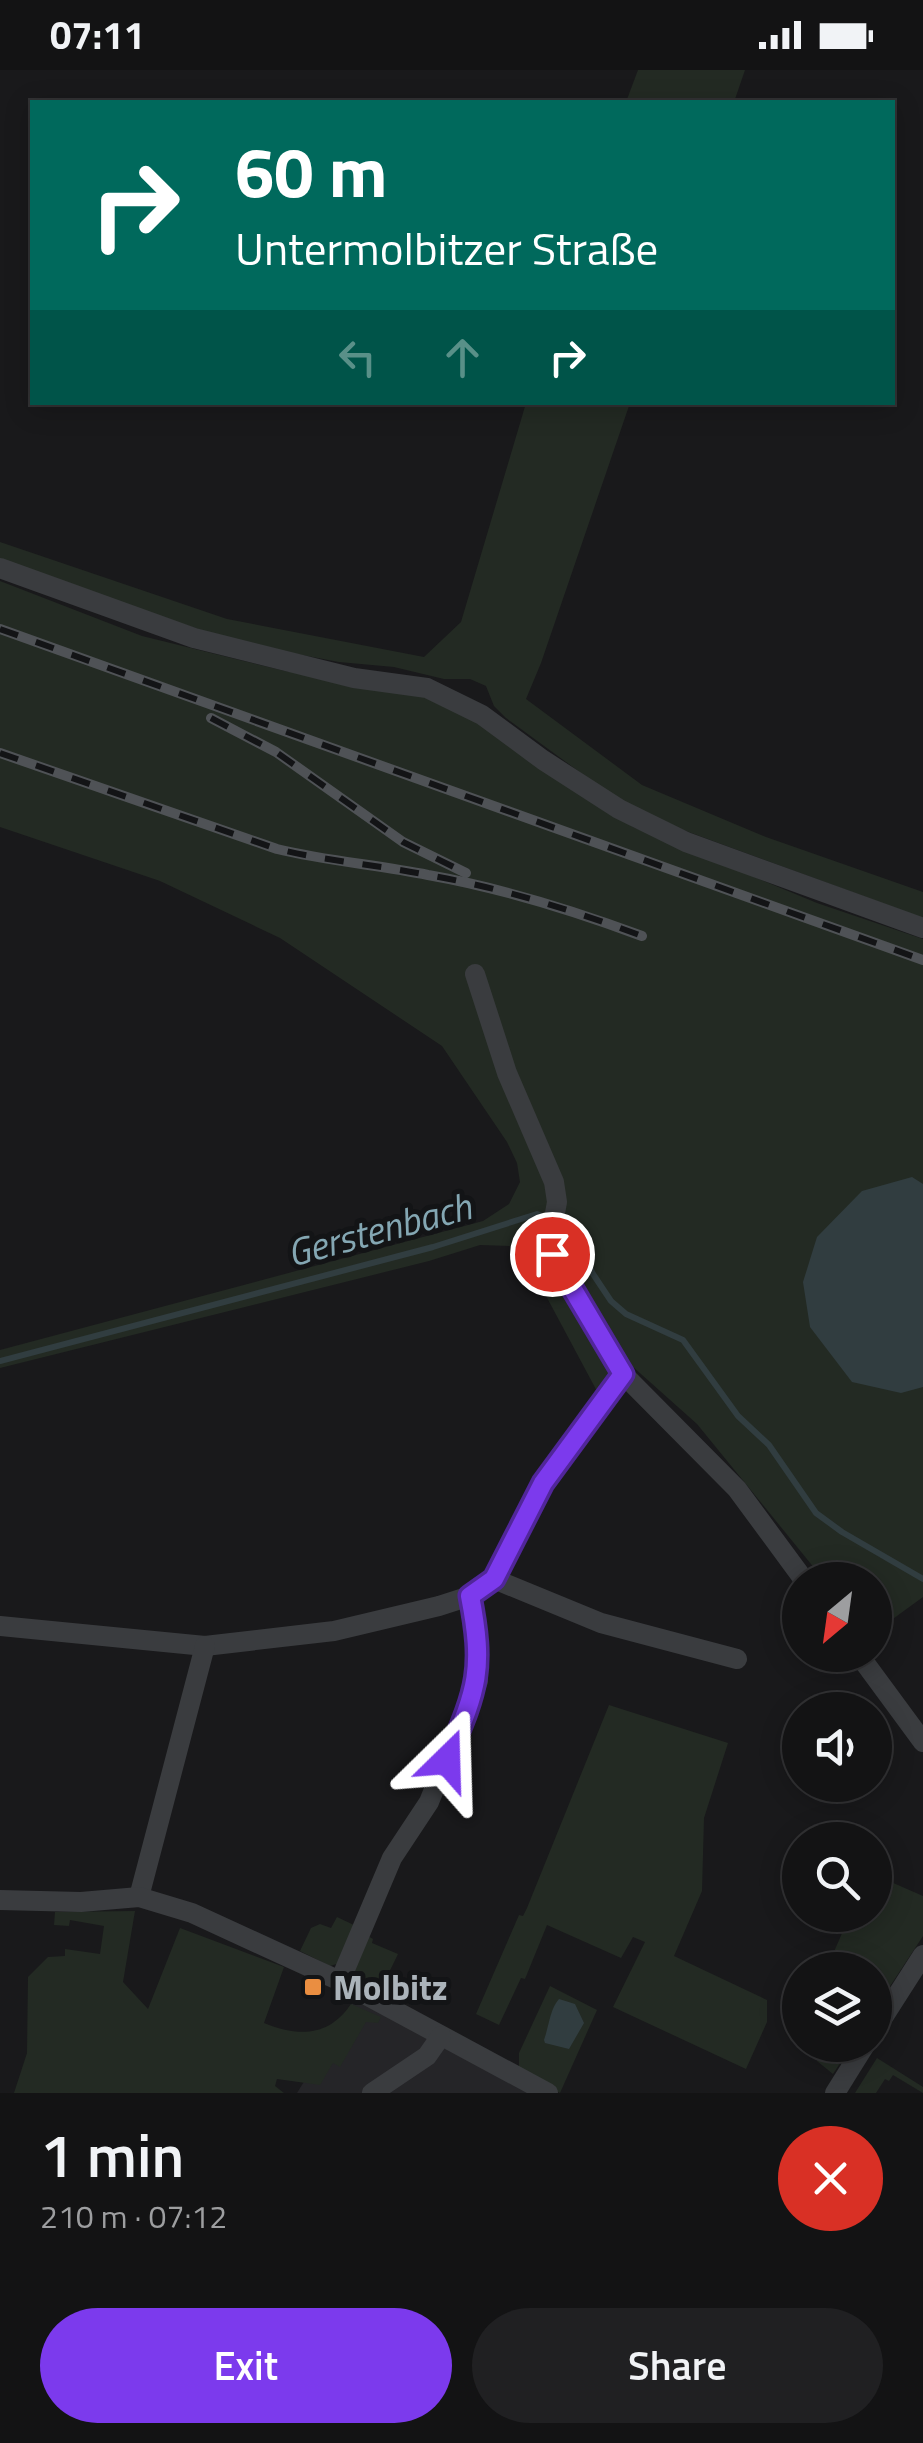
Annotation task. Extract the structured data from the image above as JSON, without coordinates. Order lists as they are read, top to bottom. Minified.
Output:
{"water":["Gerstenbach"],"places":{"transit":["Molbitz"]},"north":"bottom left","page":{"status":"07:11","turn":["60 m","Untermolbitzer Straße"],"heading":["1 min","210 m · 07:12"],"buttons":["Exit","Share"]}}
